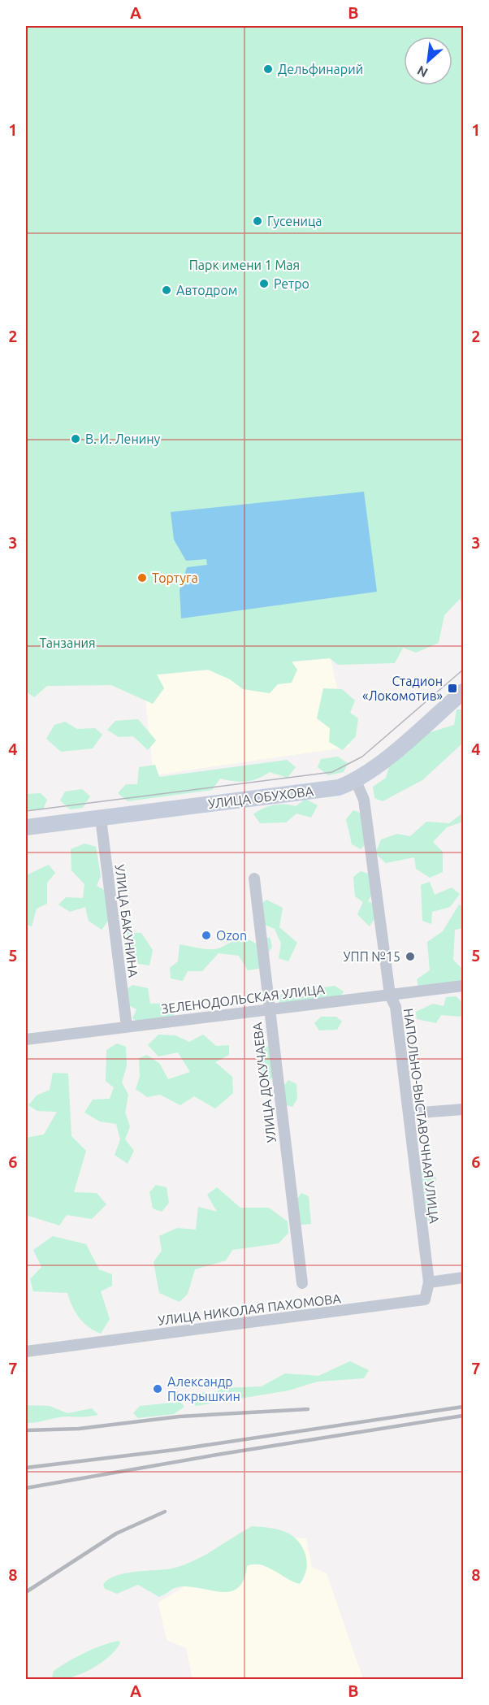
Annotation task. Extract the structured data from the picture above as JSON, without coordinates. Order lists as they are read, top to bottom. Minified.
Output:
{"streets":{"street":["УЛИЦА ОБУХОВА","УЛИЦА БАКУНИНА","ЗЕЛЕНОДОЛЬСКАЯ УЛИЦА","УЛИЦА ДОКУЧАЕВА","НАПОЛЬНО-ВЫСТАВОЧНАЯ УЛИЦА","УЛИЦА НИКОЛАЯ ПАХОМОВА"]},"crossings":[["УЛИЦА ОБУХОВА","УЛИЦА БАКУНИНА"],["УЛИЦА ОБУХОВА","НАПОЛЬНО-ВЫСТАВОЧНАЯ УЛИЦА"],["УЛИЦА БАКУНИНА","ЗЕЛЕНОДОЛЬСКАЯ УЛИЦА"],["ЗЕЛЕНОДОЛЬСКАЯ УЛИЦА","УЛИЦА ДОКУЧАЕВА"],["ЗЕЛЕНОДОЛЬСКАЯ УЛИЦА","НАПОЛЬНО-ВЫСТАВОЧНАЯ УЛИЦА"],["НАПОЛЬНО-ВЫСТАВОЧНАЯ УЛИЦА","УЛИЦА НИКОЛАЯ ПАХОМОВА"]],"parks":["Парк имени 1 Мая","Танзания"],"places":{"other":["Дельфинарий","Гусеница","Ретро","Автодром","В. И. Ленину","Тортуга","Ozon","УПП №15","Александр Покрышкин"],"transit":["Стадион «Локомотив»"]},"north":"bottom left","grid":{"columns":["A","B"],"rows":["1","2","3","4","5","6","7","8"]}}
